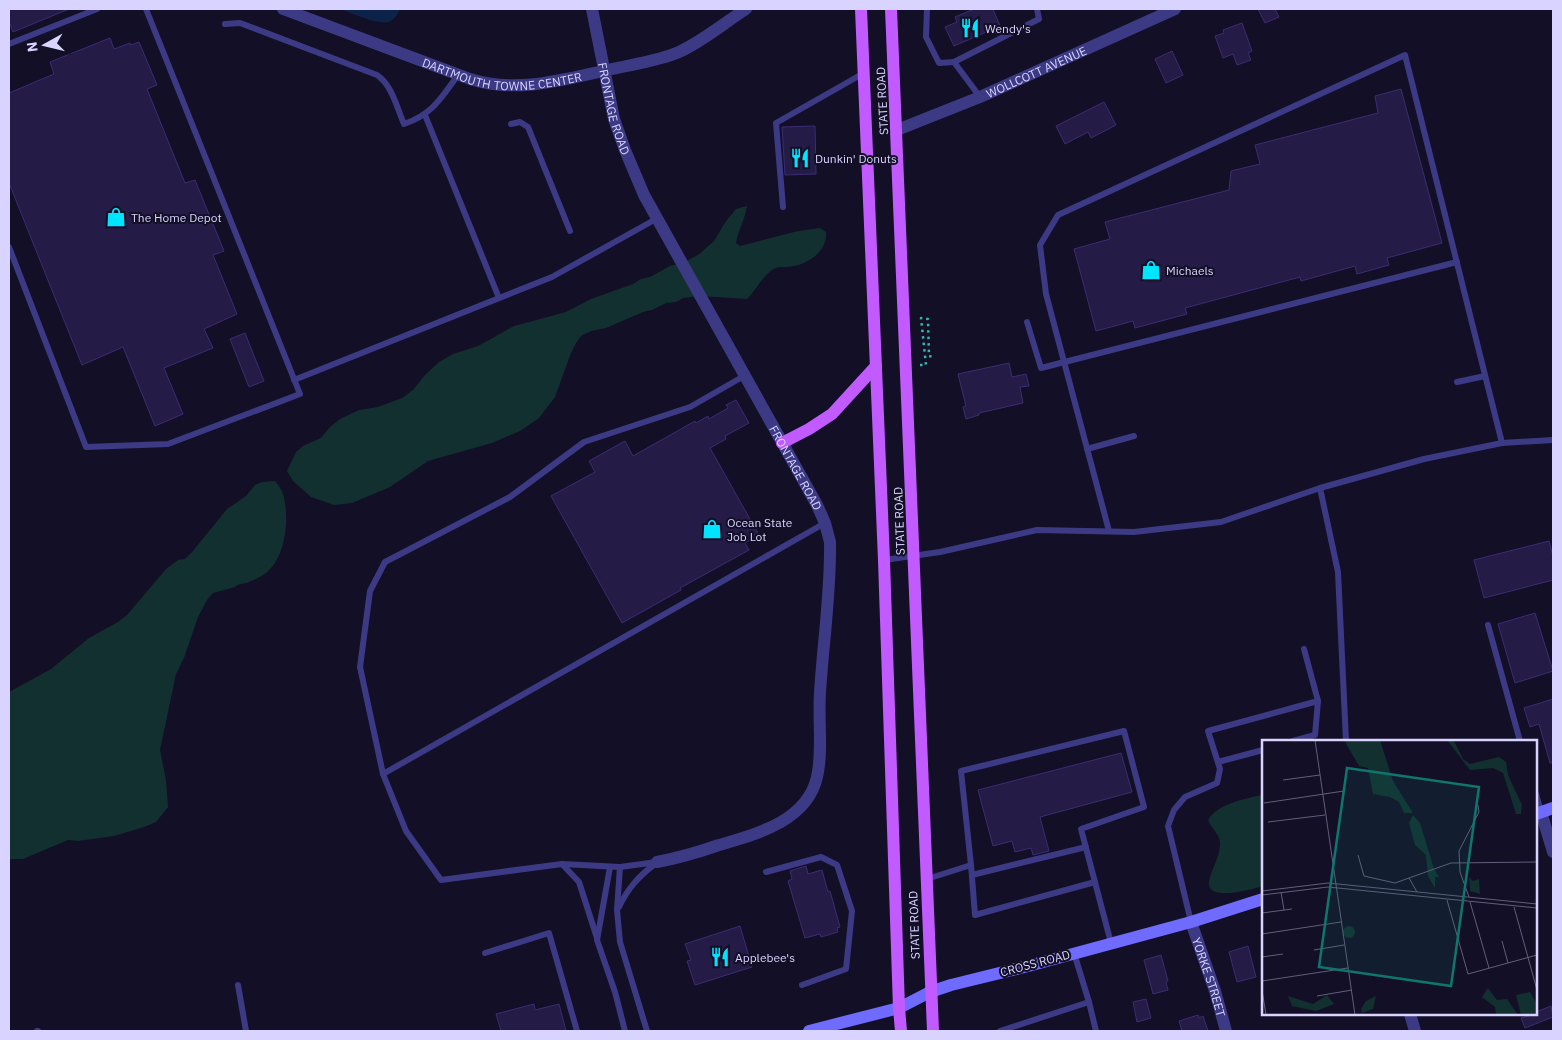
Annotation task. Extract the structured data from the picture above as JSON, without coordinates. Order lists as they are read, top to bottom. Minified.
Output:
{"streets":{"main road":["STATE ROAD"],"street":["DARTMOUTH TOWNE CENTER","WOLLCOTT AVENUE","FRONTAGE ROAD","CROSS ROAD","YORKE STREET"]},"crossings":[["DARTMOUTH TOWNE CENTER","FRONTAGE ROAD"],["WOLLCOTT AVENUE","STATE ROAD"],["STATE ROAD","CROSS ROAD"],["CROSS ROAD","YORKE STREET"]],"places":{"restaurant":["Wendy's","Dunkin' Donuts","Applebee's"],"shop":["The Home Depot","Michaels","Ocean State Job Lot"]},"north":"left"}
